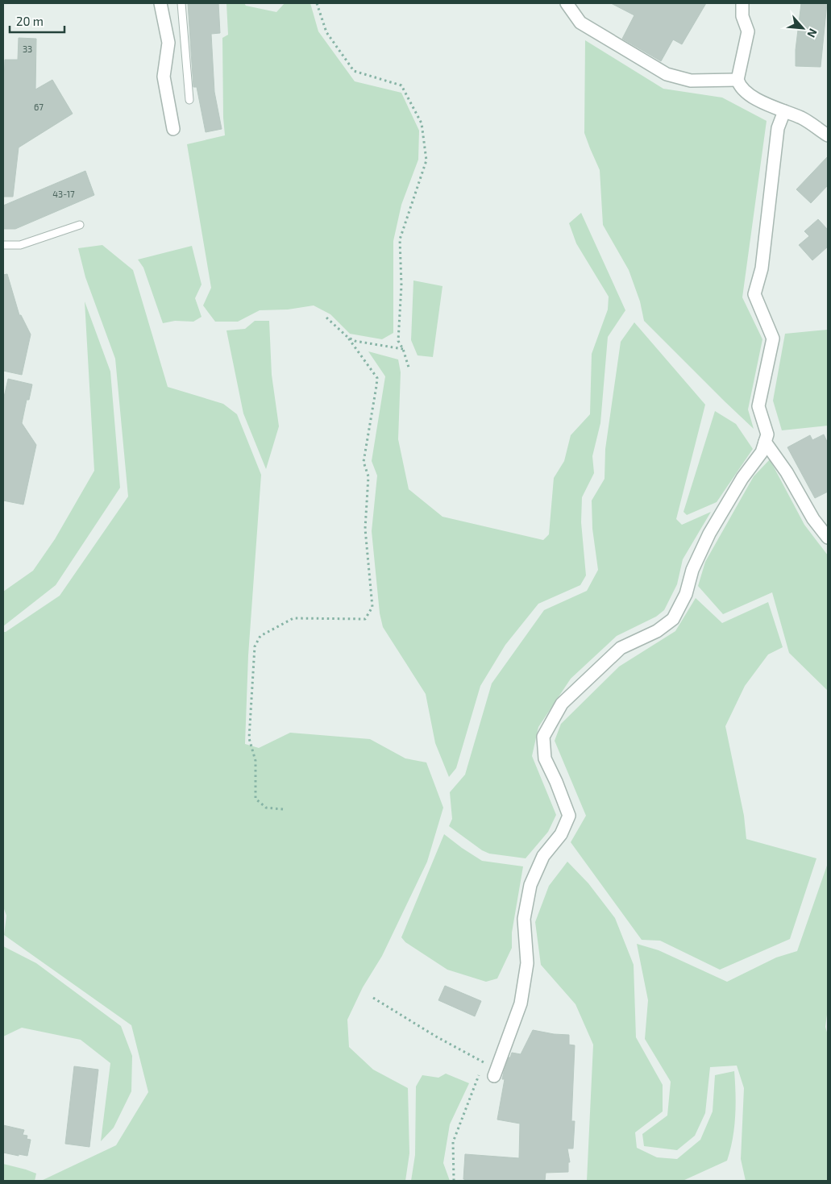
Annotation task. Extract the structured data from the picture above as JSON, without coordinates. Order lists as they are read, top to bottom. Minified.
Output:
{"house_numbers":["33","67","43-17"],"scale_bar":"20 m","north":"bottom right"}
